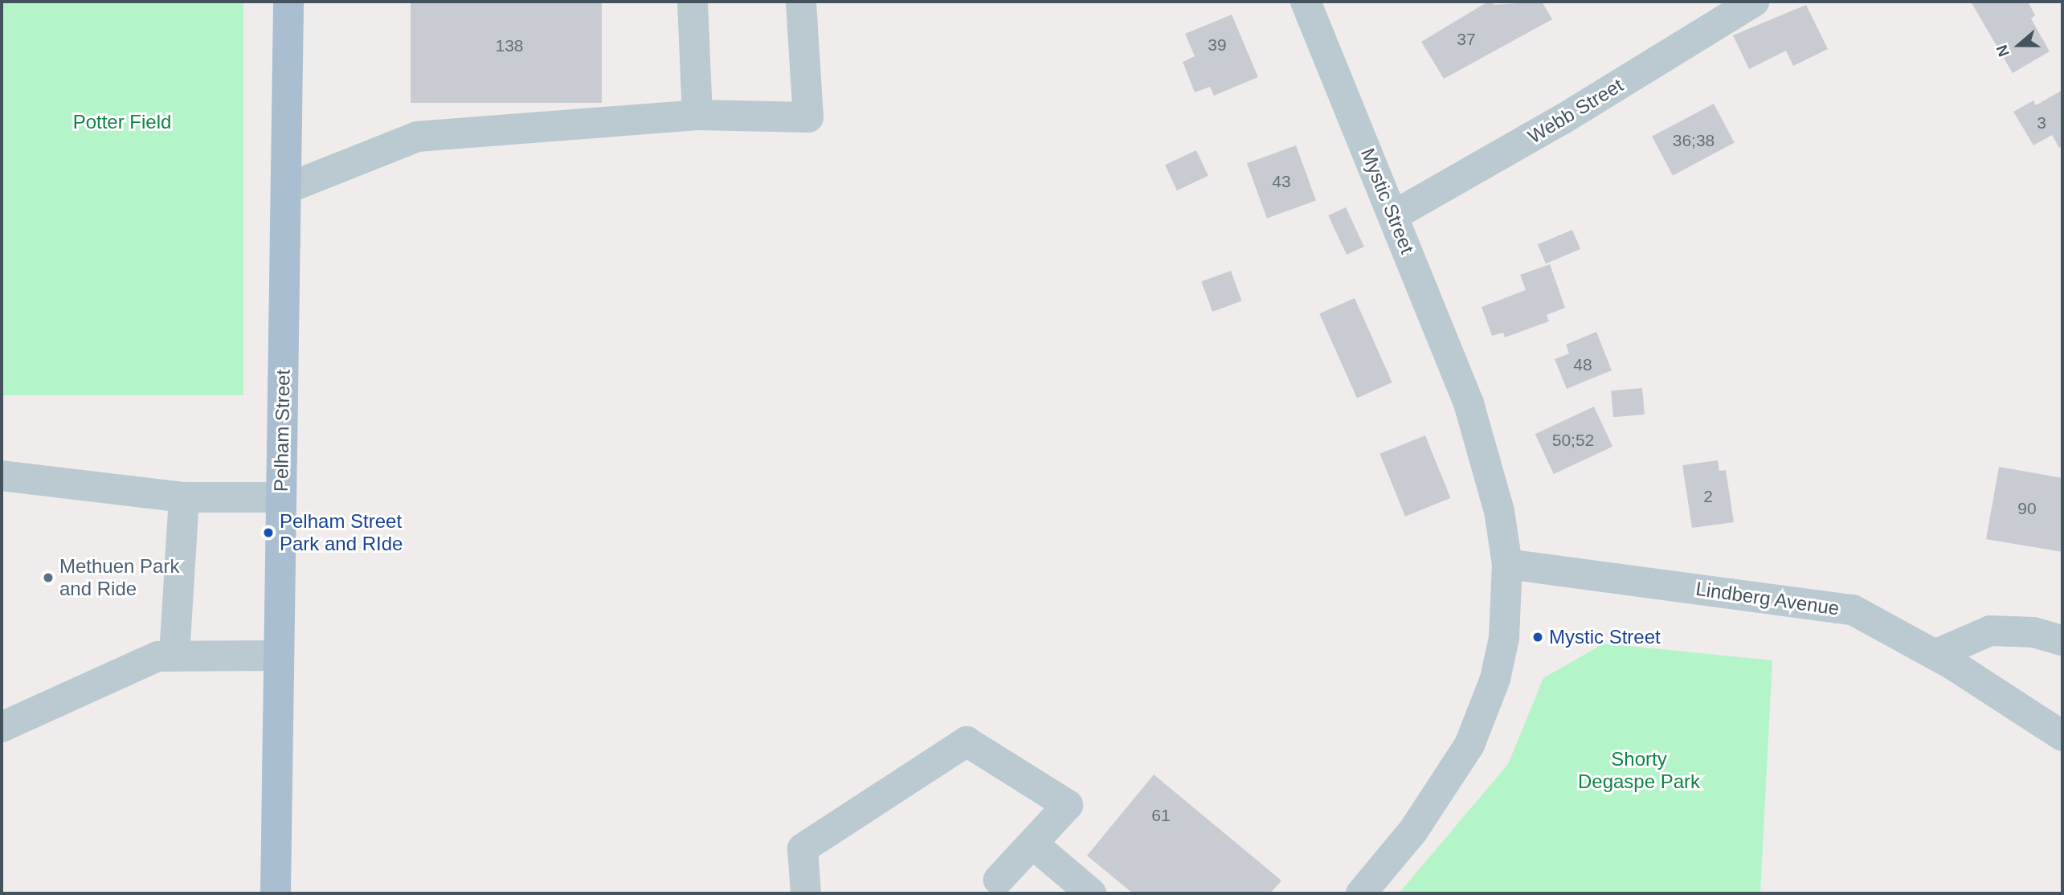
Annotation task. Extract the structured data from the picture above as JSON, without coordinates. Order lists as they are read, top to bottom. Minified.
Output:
{"streets":{"main road":["Pelham Street"],"street":["Webb Street","Mystic Street","Lindberg Avenue"]},"crossings":[["Webb Street","Mystic Street"],["Mystic Street","Lindberg Avenue"]],"parks":["Potter Field","Shorty Degaspe Park"],"places":["Pelham Street Park and RIde","Methuen Park and Ride","Mystic Street"],"house_numbers":["37","39","138","3","36;38","43","48","50;52","2","90","61"],"north":"left"}
